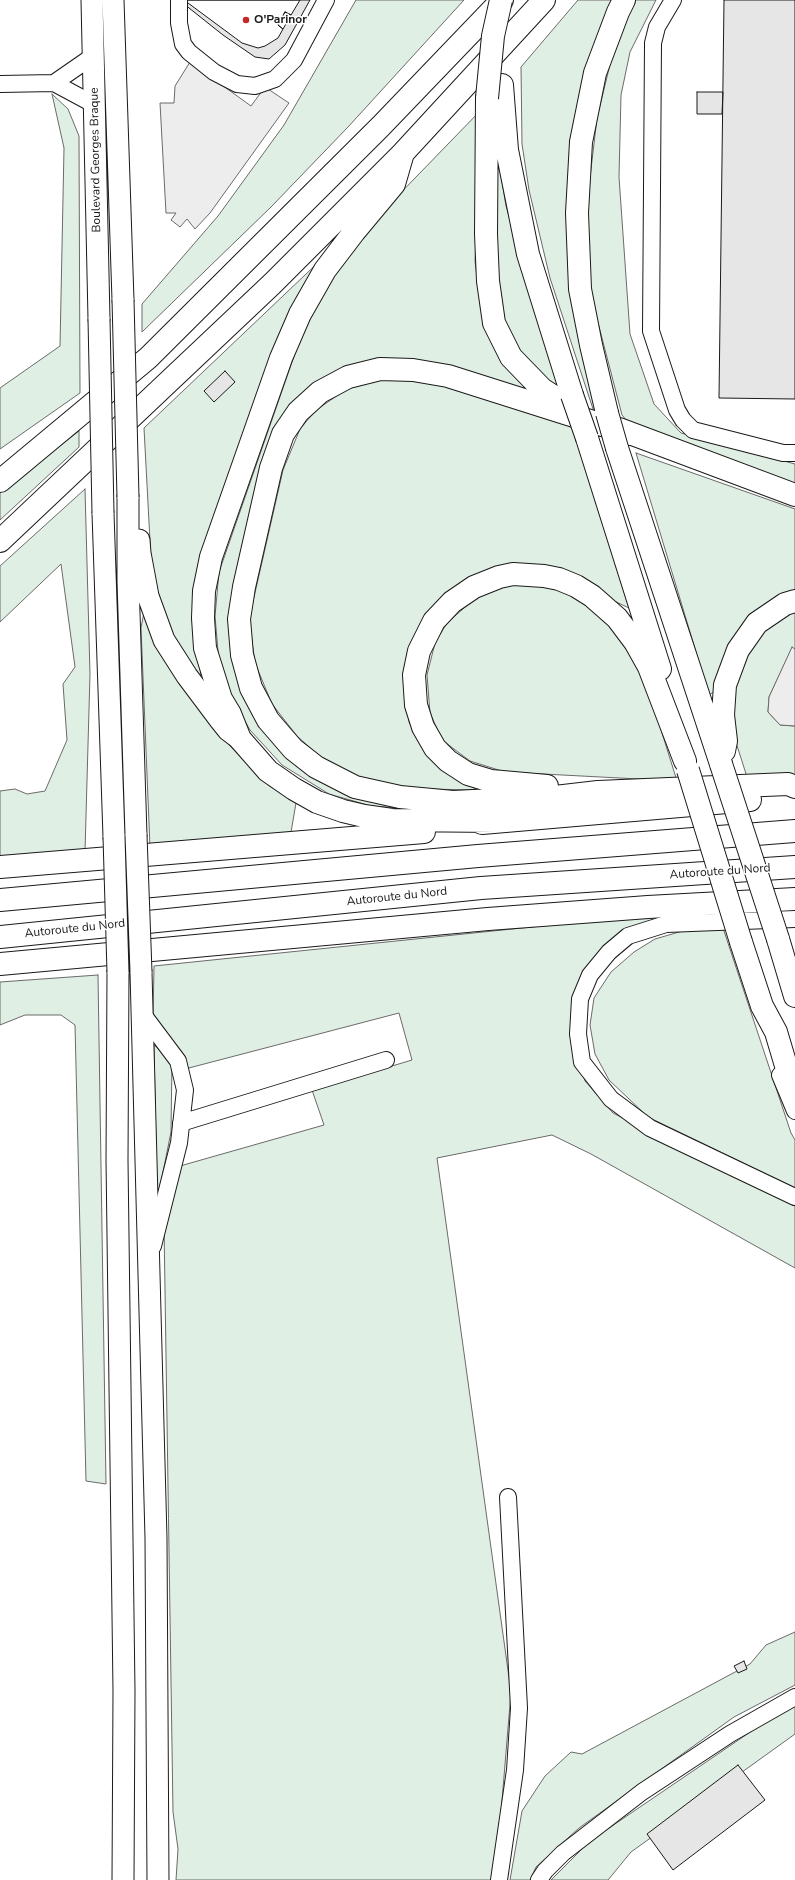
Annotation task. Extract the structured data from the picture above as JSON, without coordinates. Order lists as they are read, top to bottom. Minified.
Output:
{"streets":{"highway":["Autoroute du Nord"],"main road":["Boulevard Georges Braque"]},"places":["O'Parinor"]}
